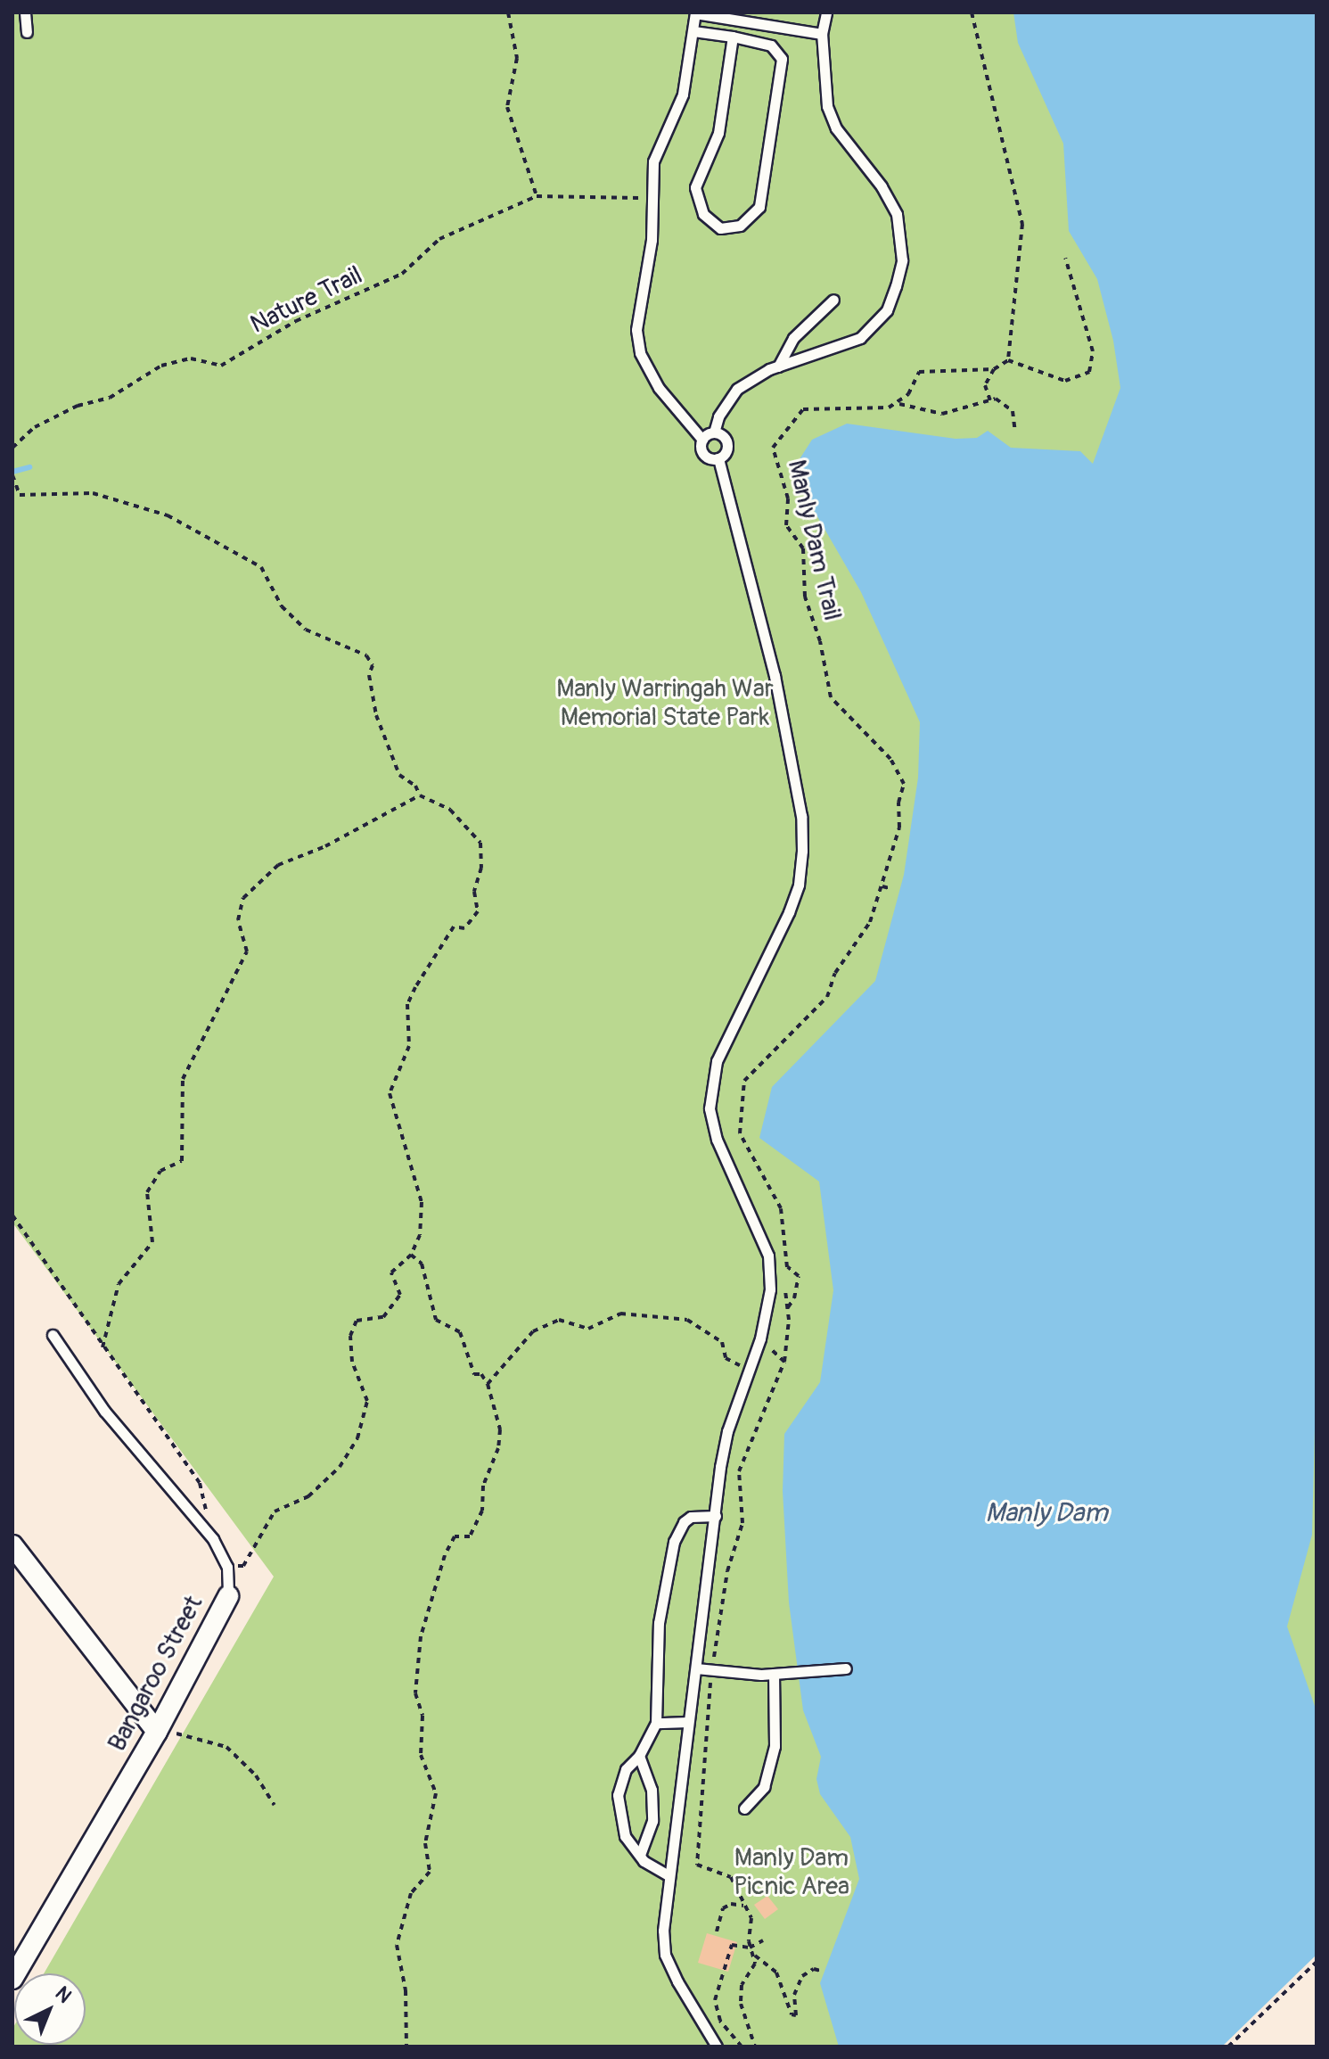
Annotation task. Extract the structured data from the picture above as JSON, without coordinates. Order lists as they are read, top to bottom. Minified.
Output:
{"streets":{"street":["Bangaroo Street"],"path":["Nature Trail","Manly Dam Trail"]},"water":["Manly Dam"],"parks":["Manly Warringah War Memorial State Park","Manly Dam Picnic Area"],"north":"top right"}
